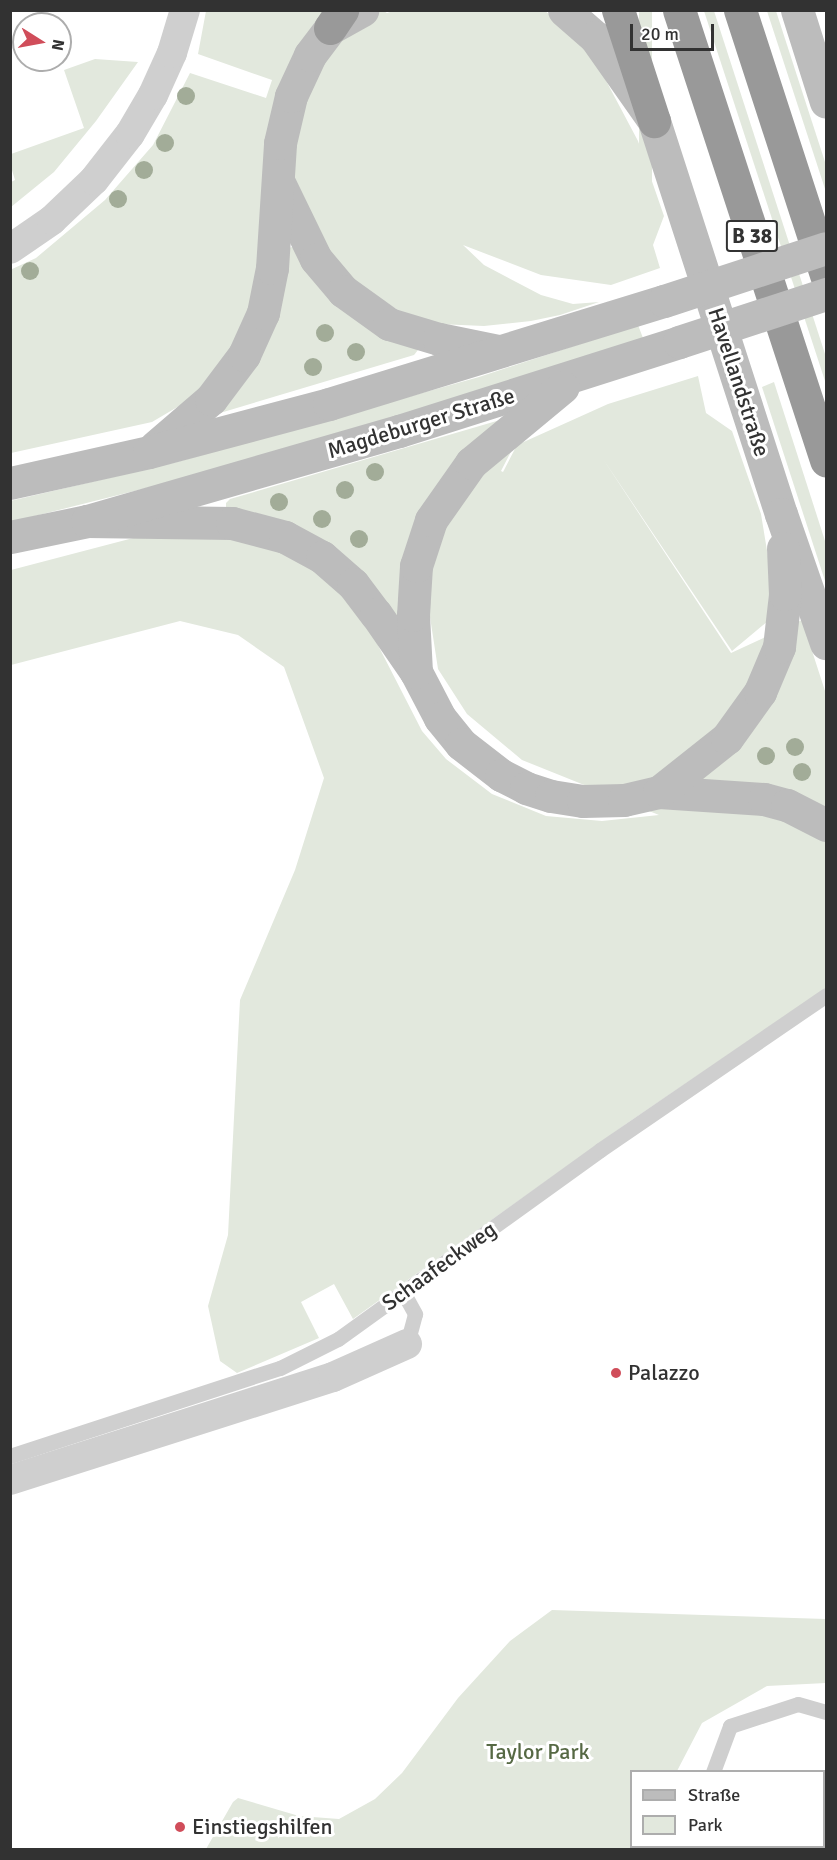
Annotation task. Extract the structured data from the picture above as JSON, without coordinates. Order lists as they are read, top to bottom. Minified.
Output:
{"streets":{"highway":["B 38"],"main road":["Havellandstraße","Magdeburger Straße"],"lane":["Schaafeckweg"]},"parks":["Taylor Park"],"places":["Palazzo","Einstiegshilfen"],"legend":["Straße","Park"],"scale_bar":"20 m","north":"right"}
